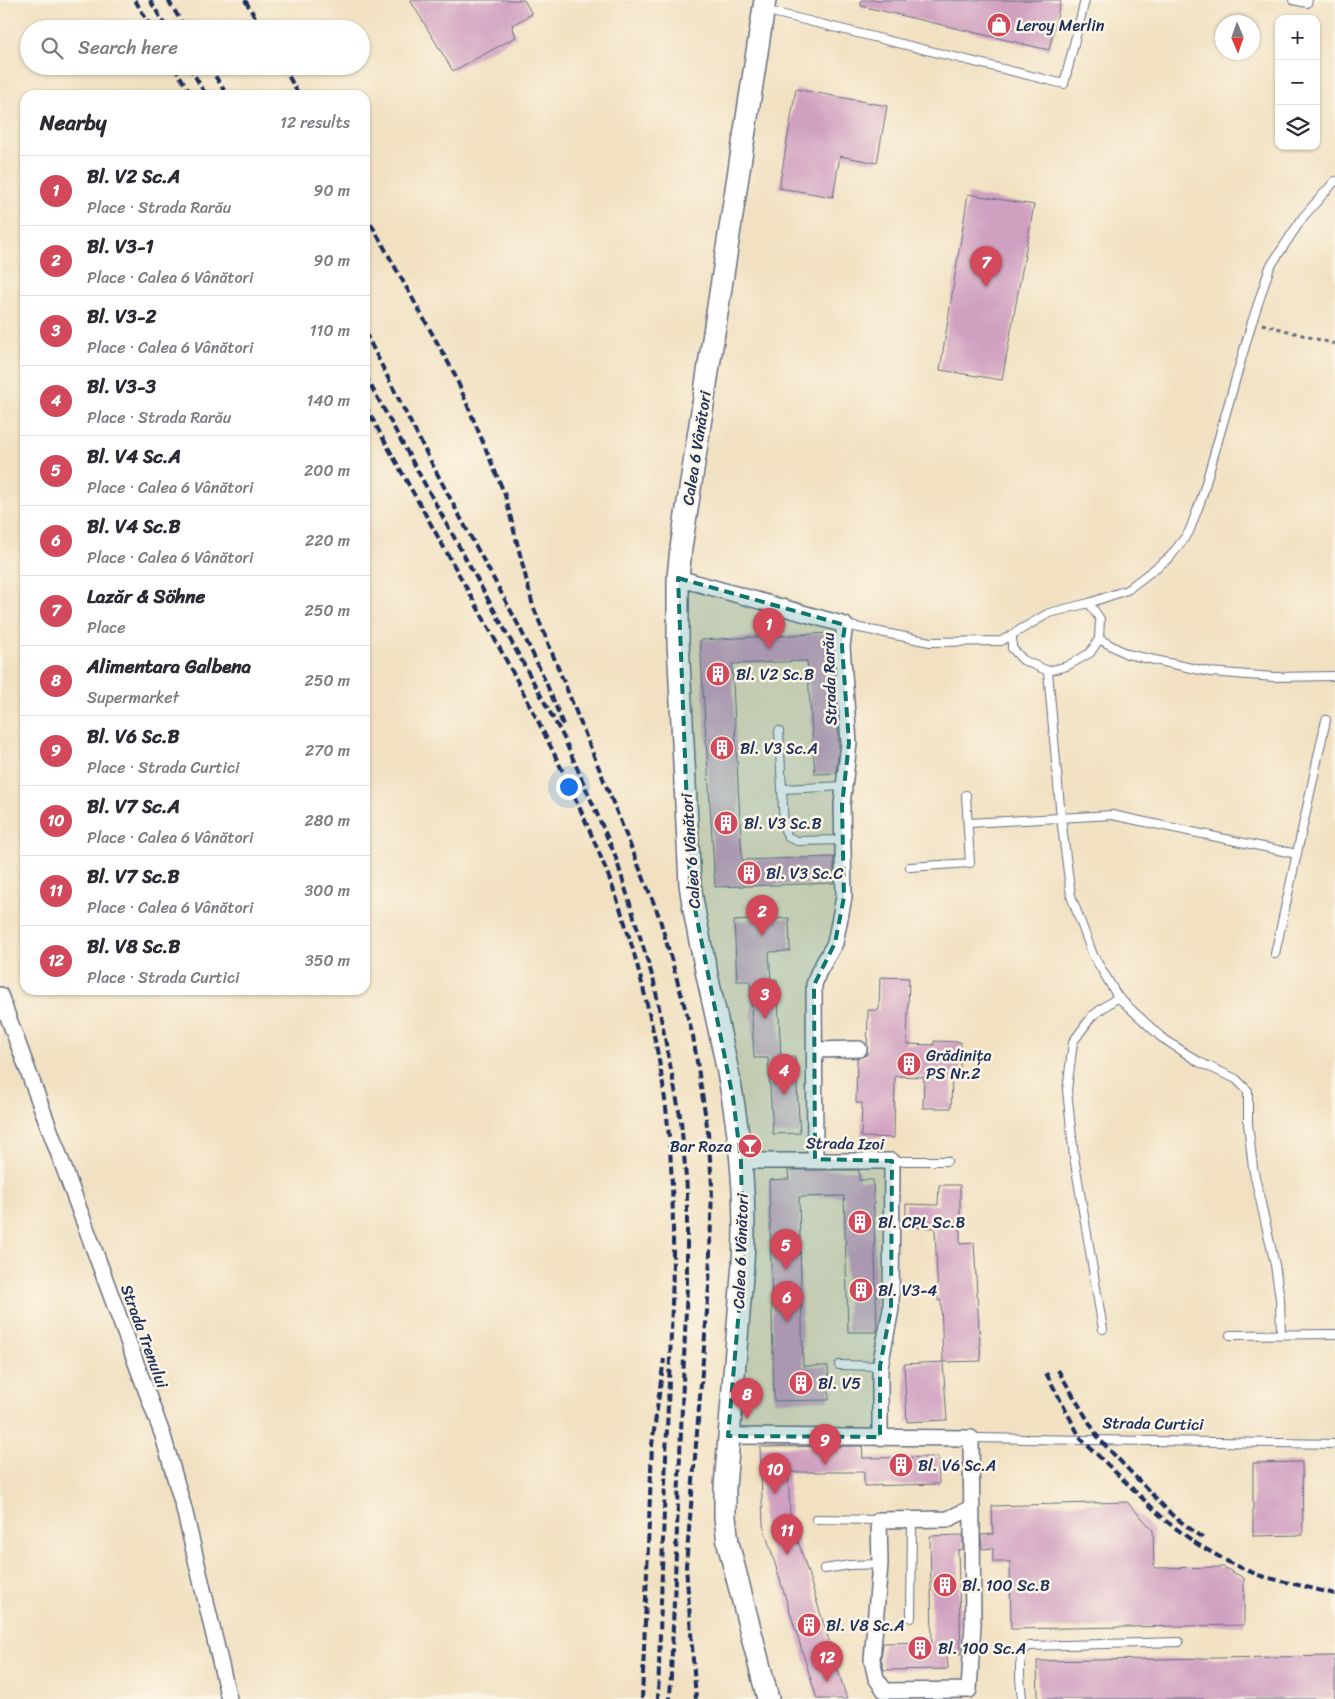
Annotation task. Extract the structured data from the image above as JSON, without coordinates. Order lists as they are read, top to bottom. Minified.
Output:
{"streets":{"main road":["Calea 6 Vânători"],"street":["Strada Rarău","Strada Izoi","Strada Trenului","Strada Curtici"]},"crossings":[["Calea 6 Vânători","Strada Rarău"],["Calea 6 Vânători","Strada Izoi"],["Calea 6 Vânători","Strada Curtici"],["Strada Rarău","Strada Izoi"]],"places":{"shop":["Leroy Merlin"],"building":["Bl. V2 Sc.B","Bl. V3 Sc.A","Bl. V3 Sc.B","Bl. V3 Sc.C","Grădinița PS Nr.2","Bl. CPL Sc.B","Bl. V3-4","Bl. V5","Bl. V6 Sc.A","Bl. 100 Sc.B","Bl. V8 Sc.A","Bl. 100 Sc.A"],"bar":["Bar Roza"]},"north":"bottom","page":{"map_buttons":["+","−"],"search":"Search here","heading":["Nearby","12 results"],"list":[{"mark":"1","name":"Bl. V2 Sc.A","note":"Place · Strada Rarău","value":"90 m"},{"mark":"2","name":"Bl. V3-1","note":"Place · Calea 6 Vânători","value":"90 m"},{"mark":"3","name":"Bl. V3-2","note":"Place · Calea 6 Vânători","value":"110 m"},{"mark":"4","name":"Bl. V3-3","note":"Place · Strada Rarău","value":"140 m"},{"mark":"5","name":"Bl. V4 Sc.A","note":"Place · Calea 6 Vânători","value":"200 m"},{"mark":"6","name":"Bl. V4 Sc.B","note":"Place · Calea 6 Vânători","value":"220 m"},{"mark":"7","name":"Lazăr & Söhne","note":"Place","value":"250 m"},{"mark":"8","name":"Alimentara Galbena","note":"Supermarket","value":"250 m"},{"mark":"9","name":"Bl. V6 Sc.B","note":"Place · Strada Curtici","value":"270 m"},{"mark":"10","name":"Bl. V7 Sc.A","note":"Place · Calea 6 Vânători","value":"280 m"},{"mark":"11","name":"Bl. V7 Sc.B","note":"Place · Calea 6 Vânători","value":"300 m"},{"mark":"12","name":"Bl. V8 Sc.B","note":"Place · Strada Curtici","value":"350 m"}],"pins":["7","1","2","3","4","5","6","8","9","10","11","12"]}}
